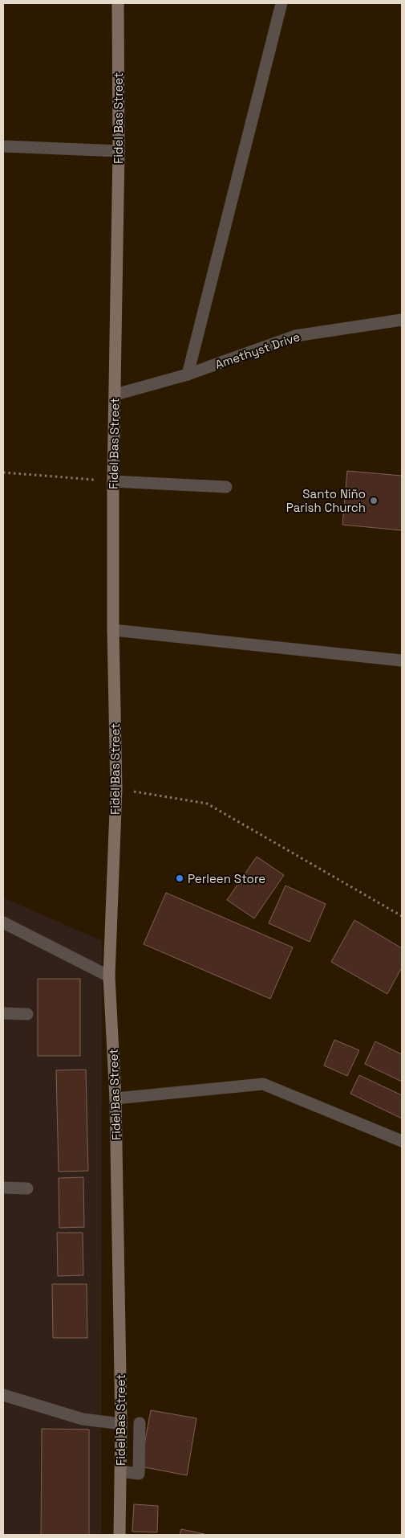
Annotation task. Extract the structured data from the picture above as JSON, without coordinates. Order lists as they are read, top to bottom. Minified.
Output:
{"streets":{"street":["Fidel Bas Street","Amethyst Drive"]},"crossings":[["Fidel Bas Street","Amethyst Drive"]],"places":["Santo Niño Parish Church","Perleen Store"]}
